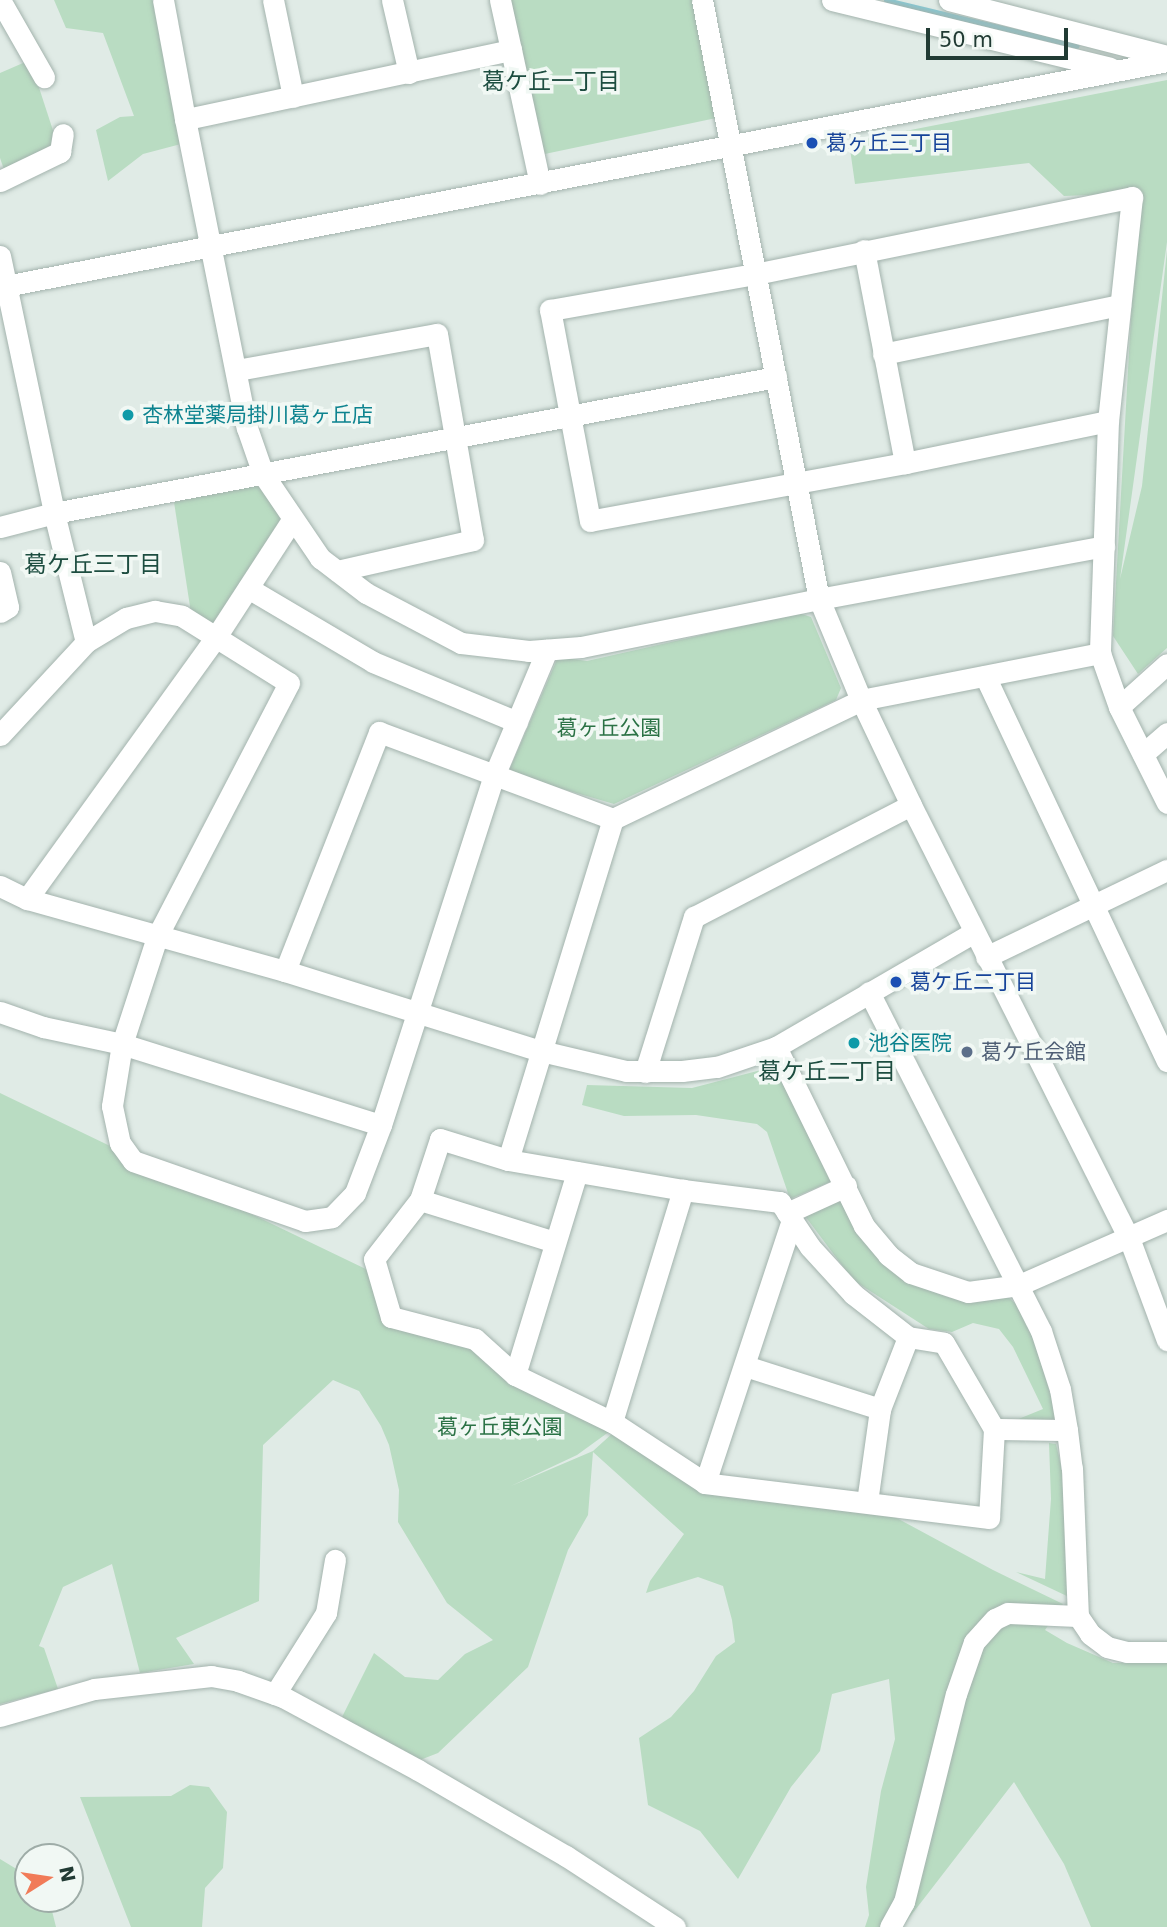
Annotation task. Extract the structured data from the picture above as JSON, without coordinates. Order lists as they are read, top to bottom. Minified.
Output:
{"districts":["葛ケ丘一丁目","葛ケ丘三丁目","葛ケ丘二丁目"],"parks":["葛ヶ丘公園","葛ヶ丘東公園"],"places":["葛ヶ丘三丁目","杏林堂薬局掛川葛ヶ丘店","葛ケ丘二丁目","池谷医院","葛ケ丘会館"],"scale_bar":"50 m","north":"right"}
